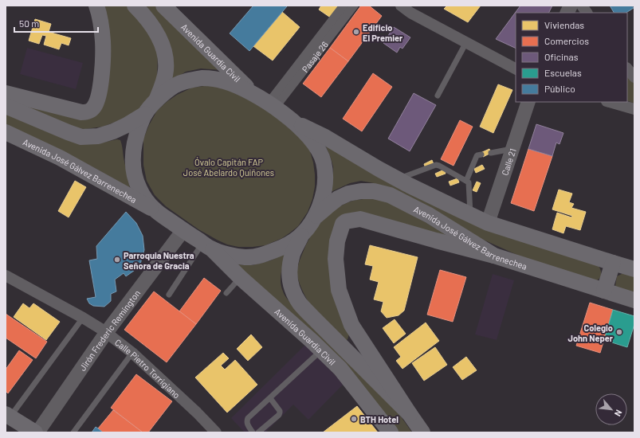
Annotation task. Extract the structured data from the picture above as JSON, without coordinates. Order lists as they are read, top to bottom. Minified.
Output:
{"streets":{"main road":["Avenida Guardia Civil","Avenida José Gálvez Barrenechea"],"street":["Pasaje 26","Calle 21","Jirón Frederic Remington","Calle Pietro Torrigiano"]},"crossings":[["Avenida Guardia Civil","Pasaje 26"],["Calle 21","Avenida José Gálvez Barrenechea"],["Jirón Frederic Remington","Calle Pietro Torrigiano"]],"parks":["Óvalo Capitán FAP José Abelardo Quiñones"],"places":["Edificio El Premier","Parroquia Nuestra Señora de Gracia","Colegio John Neper","BTH Hotel"],"legend":["Viviendas","Comercios","Oficinas","Escuelas","Público"],"scale_bar":"50 m","north":"bottom right"}
